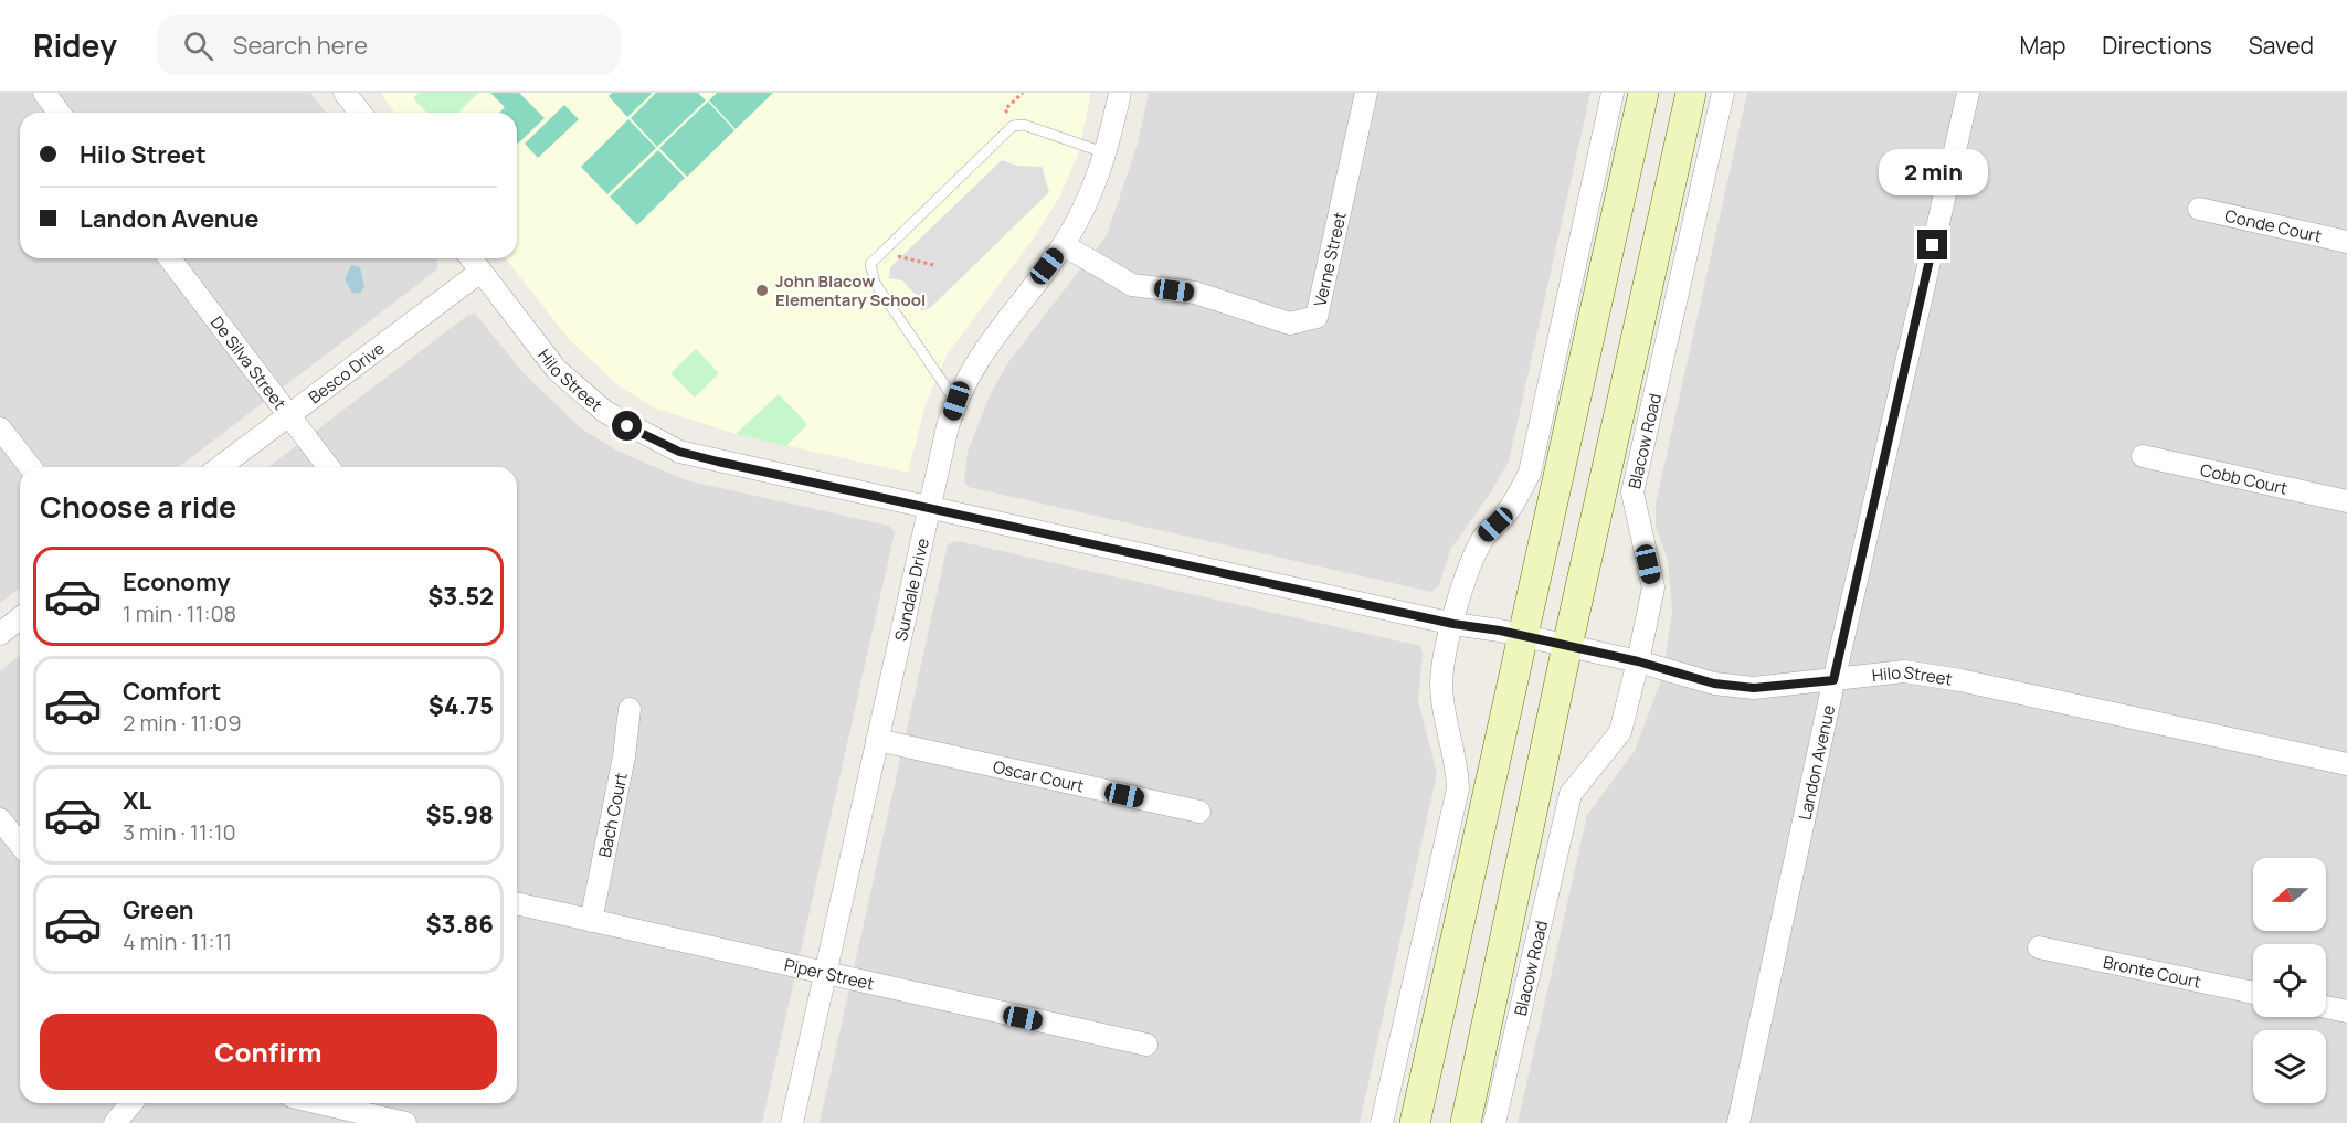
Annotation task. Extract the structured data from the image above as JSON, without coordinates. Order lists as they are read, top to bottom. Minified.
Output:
{"streets":{"main road":["Blacow Road"],"street":["Conde Court","Verne Street","De Silva Street","Besco Drive","Hilo Street","Cobb Court","Sundale Drive","Landon Avenue","Oscar Court","Bach Court","Bronte Court","Piper Street"]},"crossings":[["Verne Street","Sundale Drive"],["De Silva Street","Besco Drive"],["Besco Drive","Hilo Street"],["Hilo Street","Blacow Road"],["Hilo Street","Sundale Drive"],["Hilo Street","Landon Avenue"],["Sundale Drive","Oscar Court"],["Sundale Drive","Piper Street"],["Bach Court","Piper Street"]],"places":["John Blacow Elementary School"],"north":"left","page":{"header":"Ridey","search":"Search here","nav":["Map","Directions","Saved"],"banner":["Hilo Street","Landon Avenue"],"bubble":"2 min","heading":"Choose a ride","list":[{"name":"Economy","note":"1 min · 11:08","value":"$3.52"},{"name":"Comfort","note":"2 min · 11:09","value":"$4.75"},{"name":"XL","note":"3 min · 11:10","value":"$5.98"},{"name":"Green","note":"4 min · 11:11","value":"$3.86"}],"buttons":"Confirm"}}
